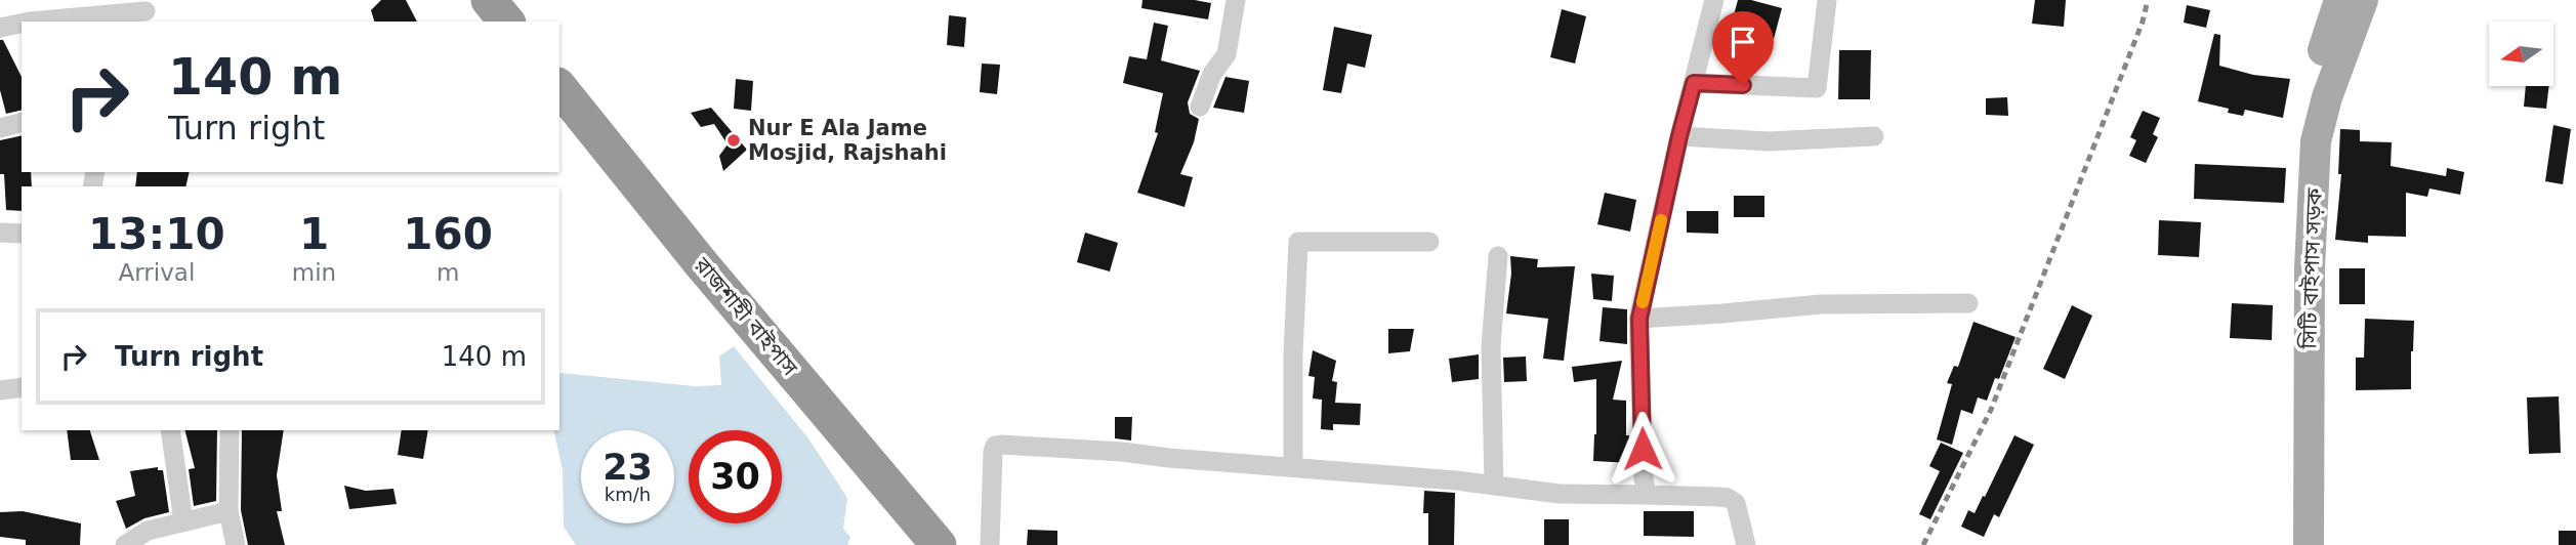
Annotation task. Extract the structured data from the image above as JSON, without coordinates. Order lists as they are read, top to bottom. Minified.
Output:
{"streets":{"highway":["রাজশাহী বাইপাস"],"main road":["সিটি বাইপাস সড়ক"]},"places":["Nur E Ala Jame Mosjid, Rajshahi"],"north":"left","page":{"turn":["140 m","Turn right"],"eta":["13:10","Arrival","1","min","160","m"],"list":[{"name":"Turn right","value":"140 m"}],"speed":"23 km/h","limit":"30"}}
